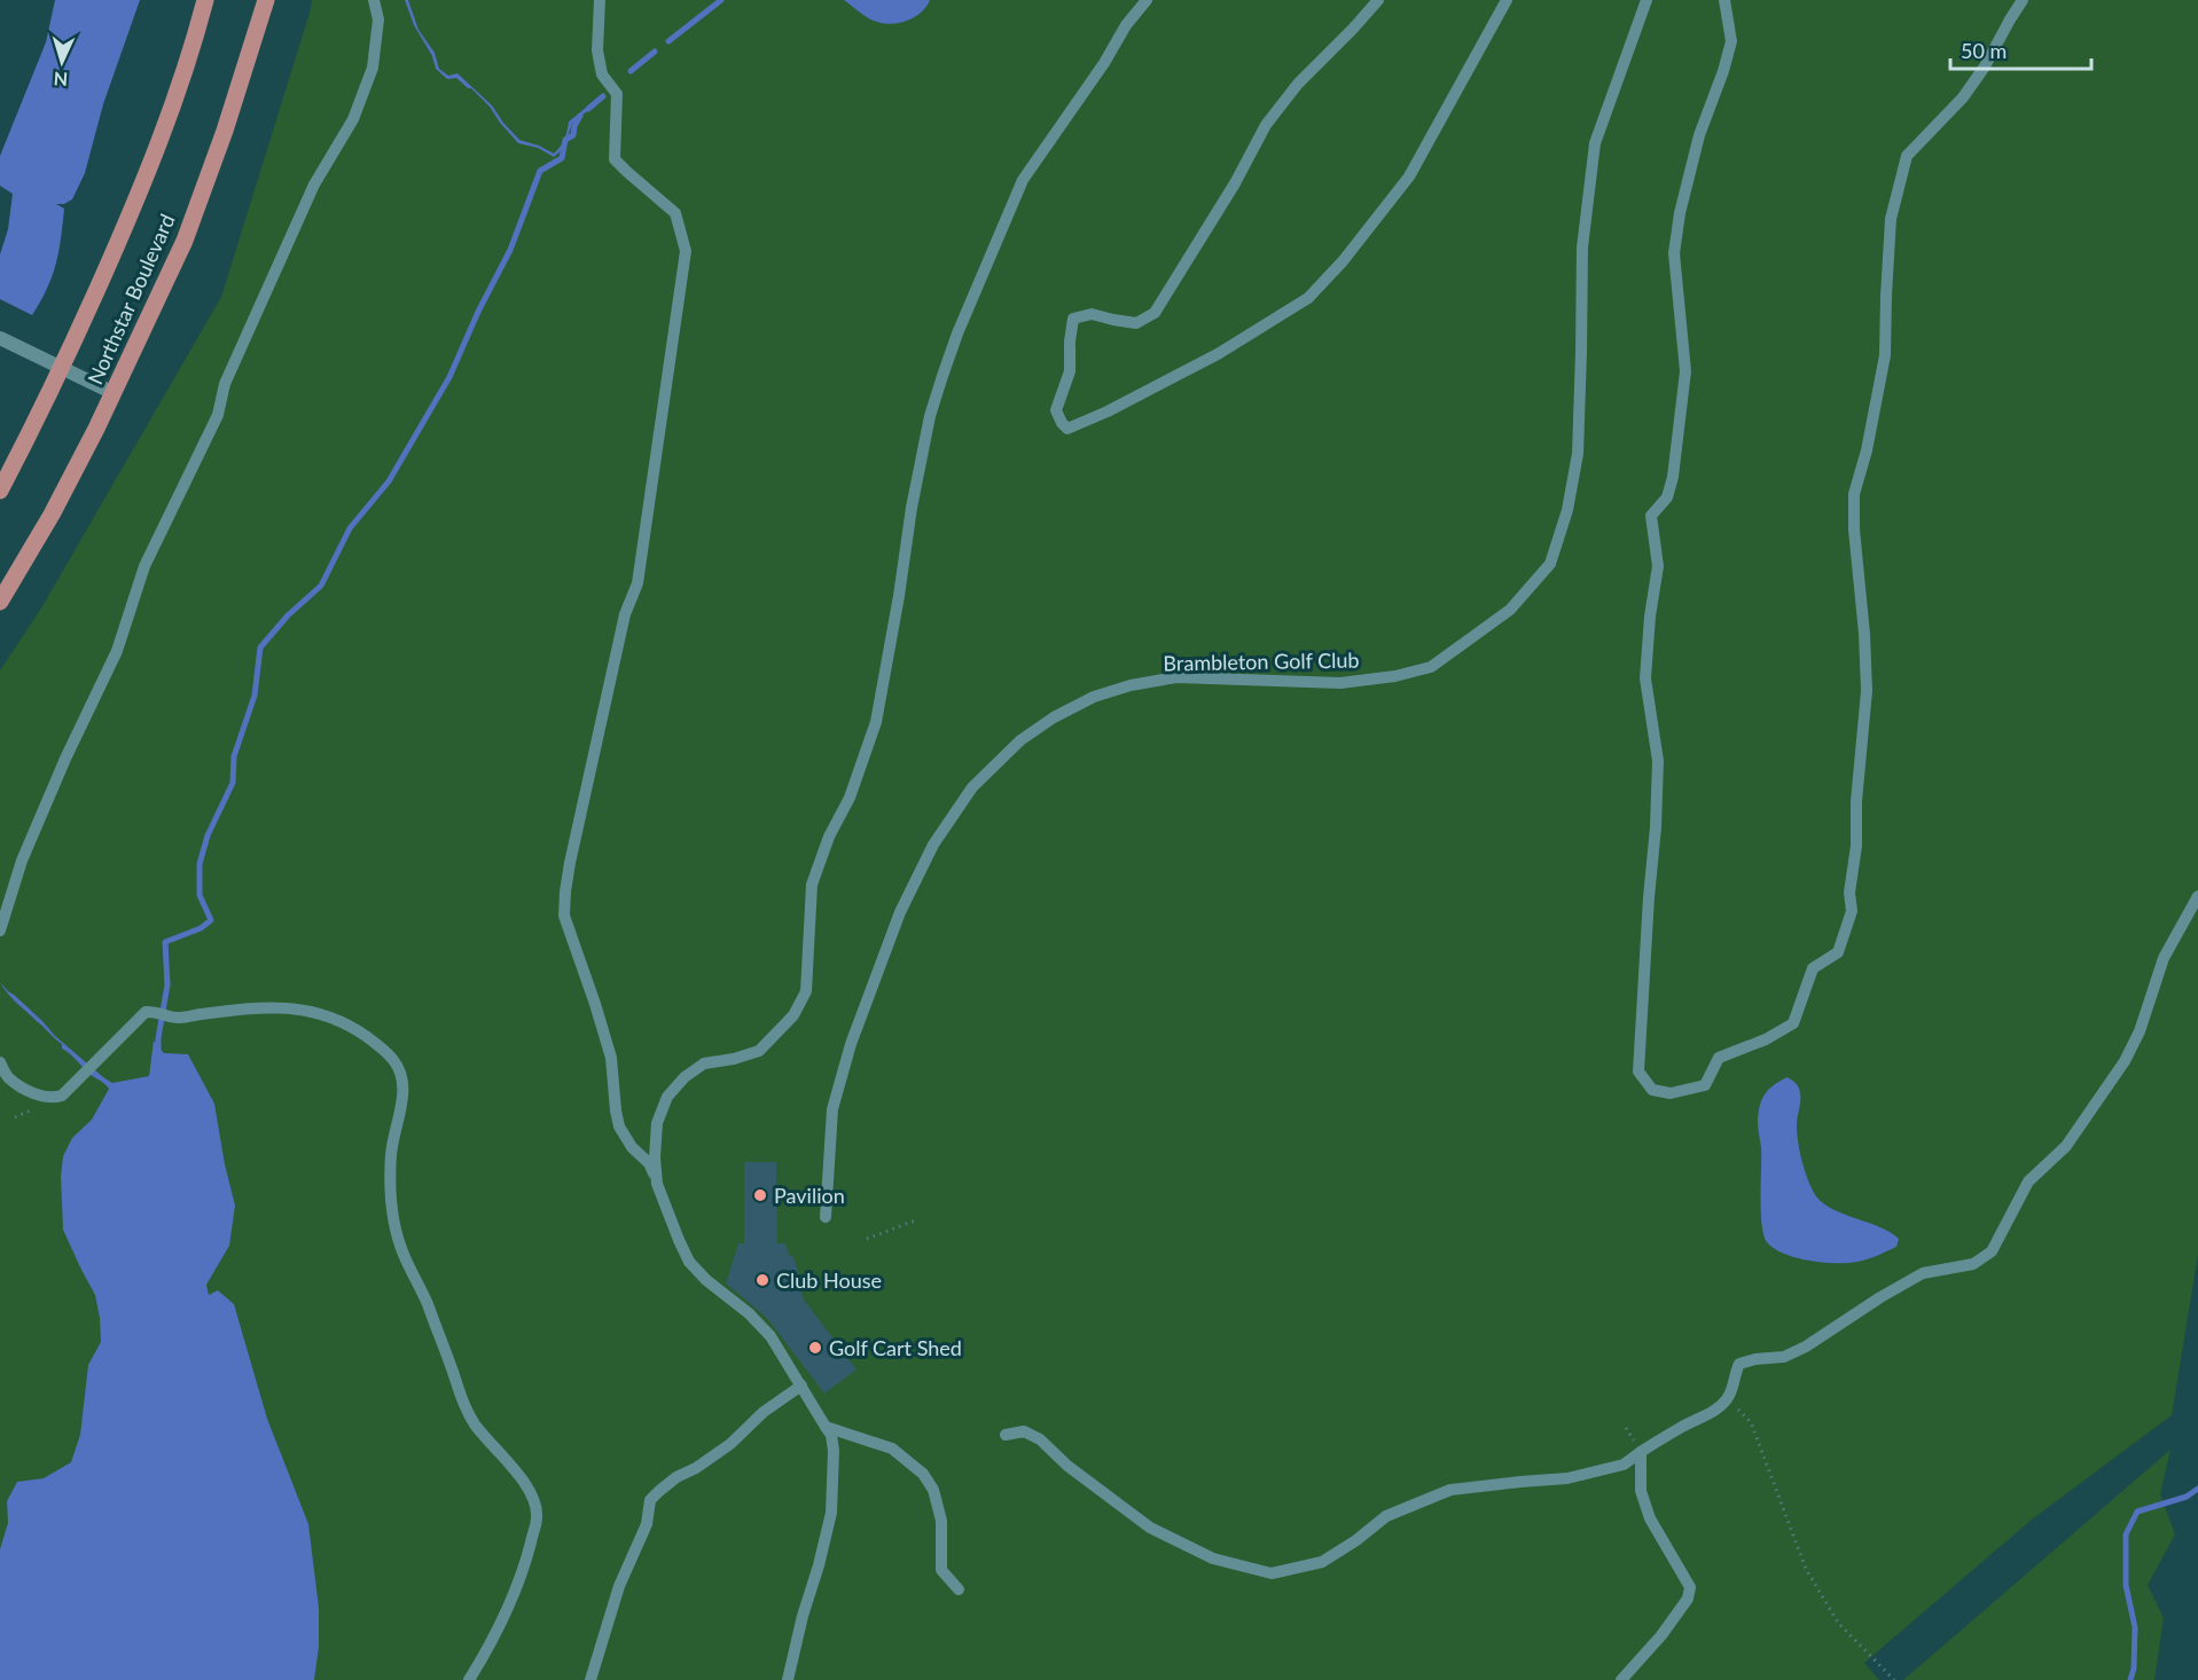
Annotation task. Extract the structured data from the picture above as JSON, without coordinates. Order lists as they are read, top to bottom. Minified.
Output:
{"streets":{"main road":["Northstar Boulevard"],"lane":["Brambleton Golf Club"]},"places":["Pavilion","Club House","Golf Cart Shed"],"scale_bar":"50 m","north":"bottom"}
